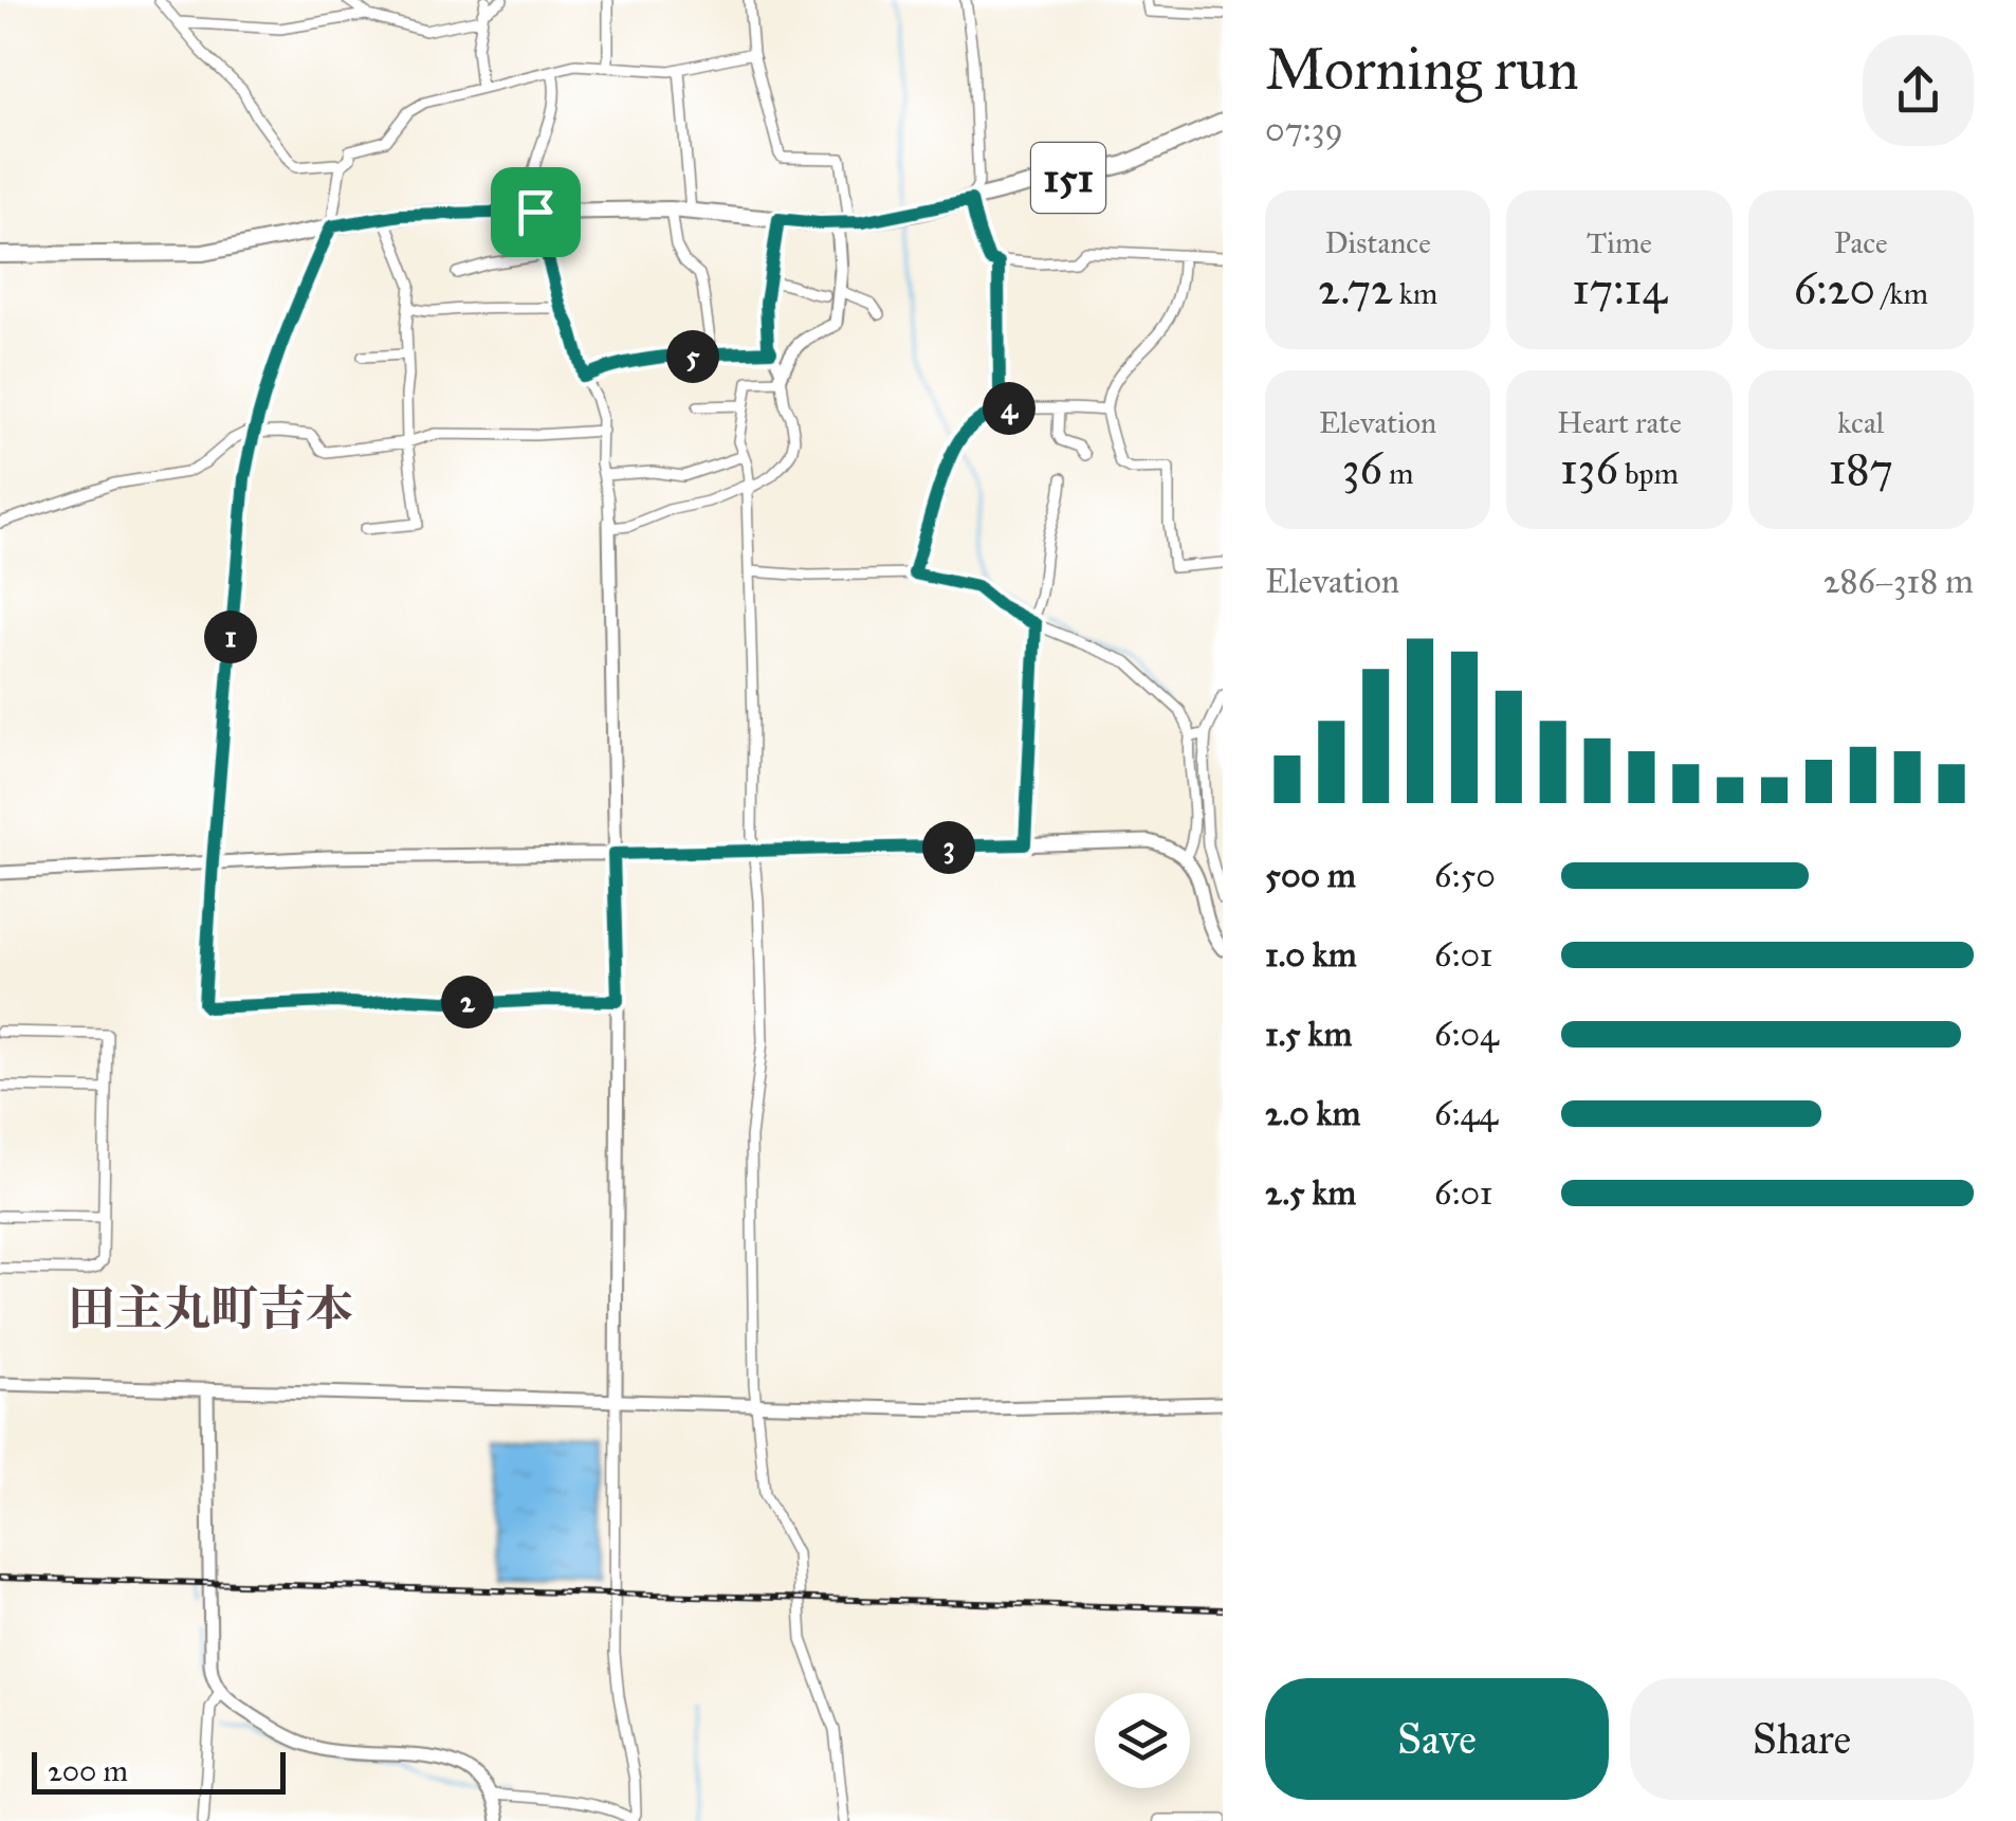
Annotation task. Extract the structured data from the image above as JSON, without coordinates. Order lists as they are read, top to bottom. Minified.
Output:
{"streets":{"main road":["151"]},"districts":["田主丸町吉本"],"scale_bar":"200 m","page":{"heading":["Morning run","07:39"],"stats":[["Distance","2.72 km"],["Time","17:14"],["Pace","6:20 /km"],["Elevation","36 m"],["Heart rate","136 bpm"],["kcal","187"]],"pins":["5","4","1","3","2"],"chart":["Elevation","286–318 m"],"list":[{"name":"500 m","note":"6:50"},{"name":"1.0 km","note":"6:01"},{"name":"1.5 km","note":"6:04"},{"name":"2.0 km","note":"6:44"},{"name":"2.5 km","note":"6:01"}],"buttons":["Save","Share"],"scale":"200 m"}}
